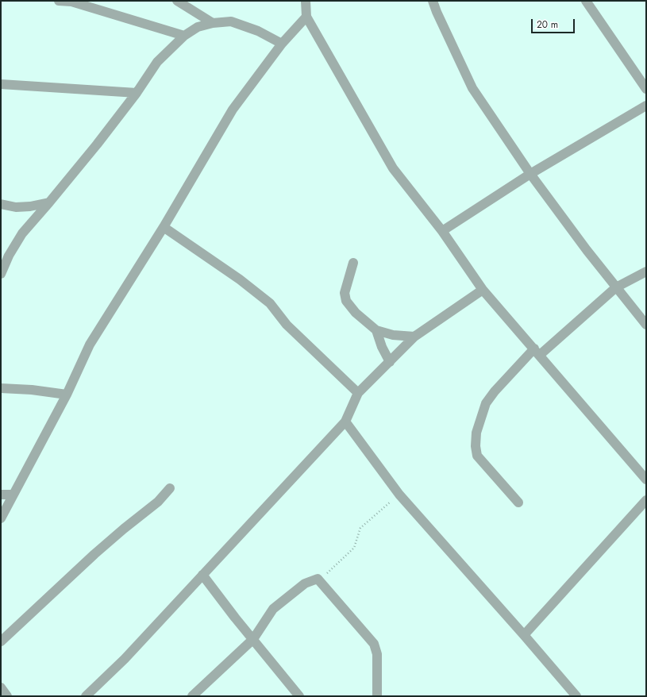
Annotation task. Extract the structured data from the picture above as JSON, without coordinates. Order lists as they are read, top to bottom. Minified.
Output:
{"scale_bar":"20 m"}
